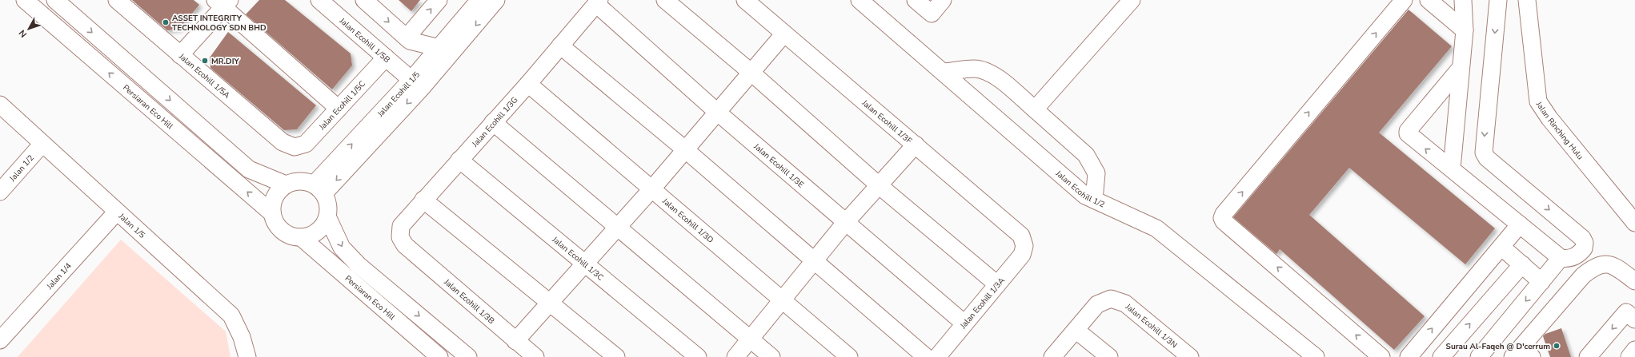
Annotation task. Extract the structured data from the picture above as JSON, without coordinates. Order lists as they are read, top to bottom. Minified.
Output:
{"streets":{"street":["Jalan Ecohill 1/5B","Jalan Ecohill 1/5A","Jalan Ecohill 1/5","Jalan Ecohill 1/5C","Persiaran Eco Hill","Jalan Ecohill 1/3F","Jalan Ecohill 1/3G","Jalan Rinching Hulu","Jalan Ecohill 1/3E","Jalan 1/2","Jalan Ecohill 1/2","Jalan Ecohill 1/3D","Jalan 1/5","Jalan Ecohill 1/3C","Jalan 1/4","Jalan Ecohill 1/3B","Jalan Ecohill 1/3A","Jalan Ecohill 1/3N"]},"crossings":[["Jalan Ecohill 1/5B","Jalan Ecohill 1/5"],["Jalan Ecohill 1/5B","Jalan Ecohill 1/5C"],["Jalan Ecohill 1/5A","Jalan Ecohill 1/5C"],["Jalan Ecohill 1/5","Persiaran Eco Hill"],["Jalan Ecohill 1/3F","Jalan Ecohill 1/3A"],["Jalan Ecohill 1/3G","Jalan Ecohill 1/3E"],["Jalan Ecohill 1/3G","Jalan Ecohill 1/3D"],["Jalan Ecohill 1/3G","Jalan Ecohill 1/3C"],["Jalan Ecohill 1/3G","Jalan Ecohill 1/3B"],["Jalan Ecohill 1/3E","Jalan Ecohill 1/3A"],["Jalan 1/2","Jalan 1/5"],["Jalan 1/5","Jalan 1/4"]],"places":["ASSET INTEGRITY TECHNOLOGY SDN BHD","MR.DIY","Surau Al-Faqeh @ D'cerrum"],"north":"bottom left"}
